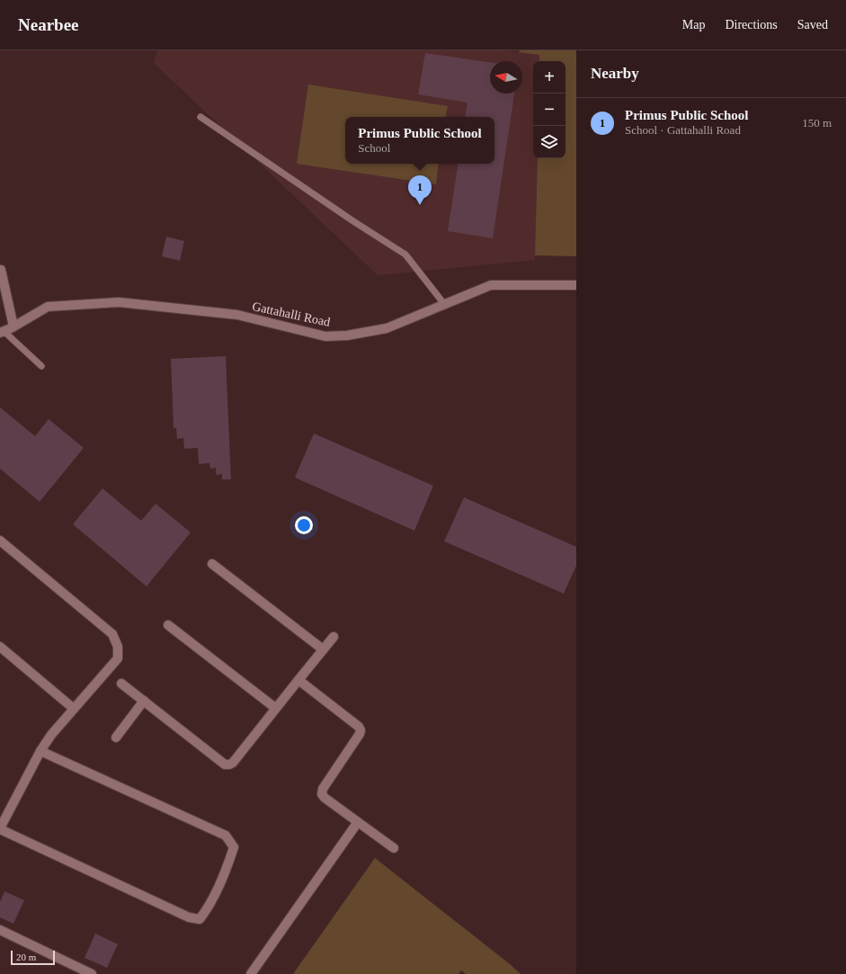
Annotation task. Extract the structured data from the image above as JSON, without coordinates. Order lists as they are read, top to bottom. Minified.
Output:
{"streets":{"street":["Gattahalli Road"]},"scale_bar":"20 m","north":"left","page":{"header":"Nearbee","nav":["Map","Directions","Saved"],"heading":"Nearby","map_buttons":["+","−"],"list":[{"mark":"1","name":"Primus Public School","note":"School · Gattahalli Road","value":"150 m"}],"popup":["Primus Public School","School"],"pins":"1","scale":"20 m"}}
